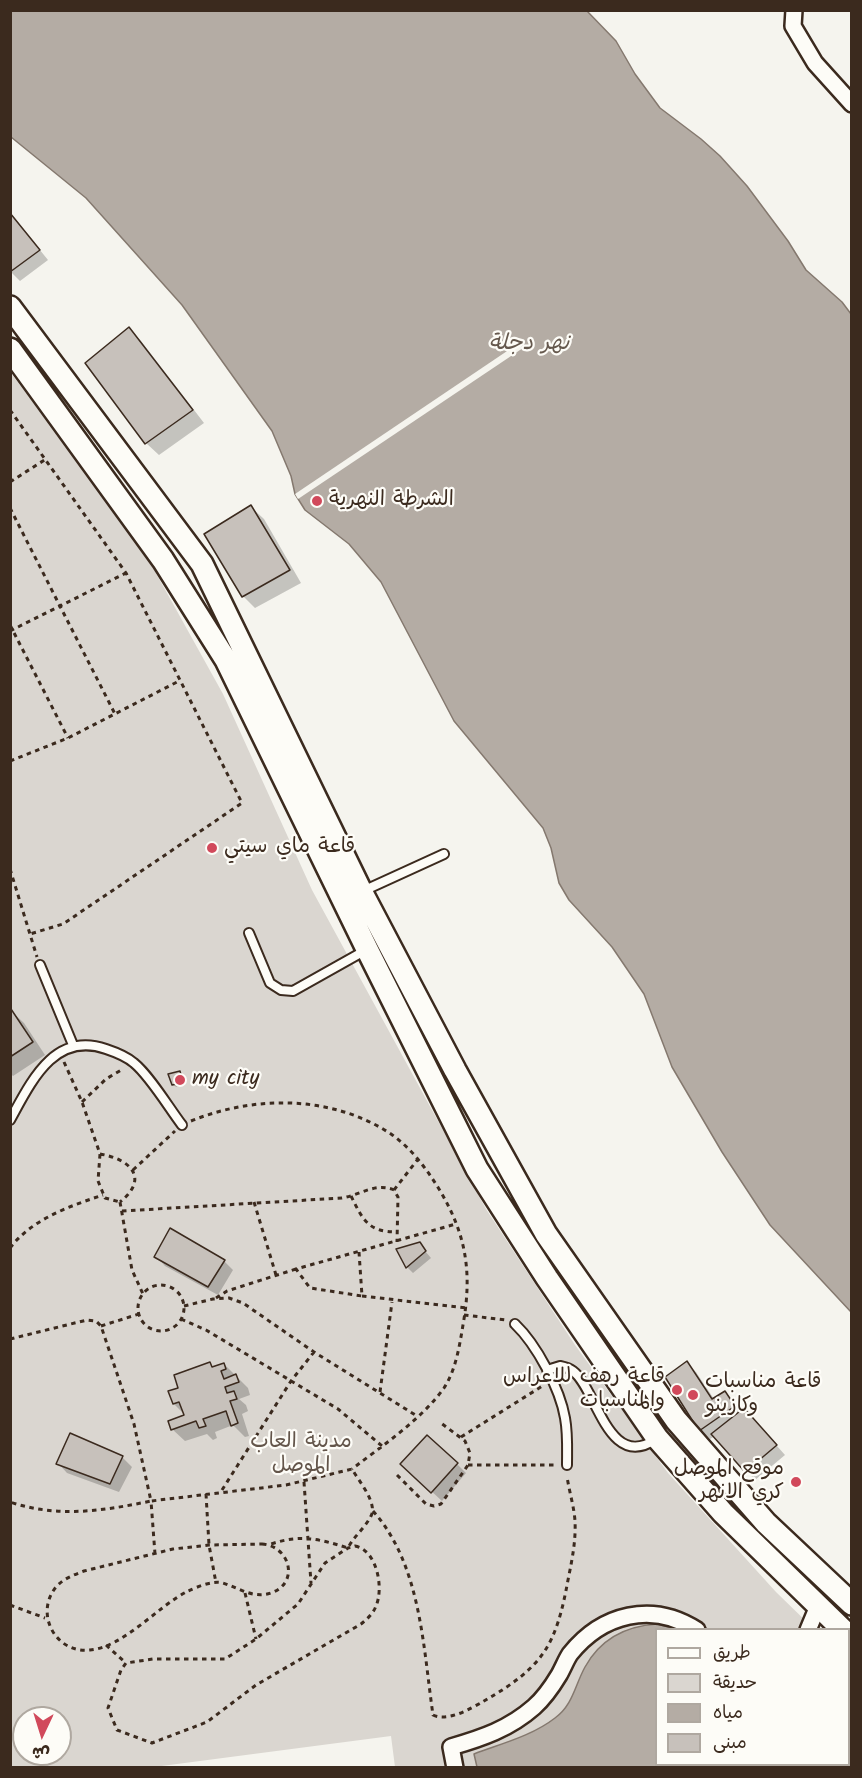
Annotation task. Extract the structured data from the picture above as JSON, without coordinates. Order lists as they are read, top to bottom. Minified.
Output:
{"water":["نهر دجلة"],"parks":["مدينة العاب الموصل"],"places":["الشرطة النهرية","قاعة ماي سيتي","my city","قاعة رهف للاعراس والمناسبات","قاعة مناسبات وكازينو","موقع الموصل كري الانهر"],"legend":["طريق","حديقة","مياه","مبنى"],"north":"bottom"}
